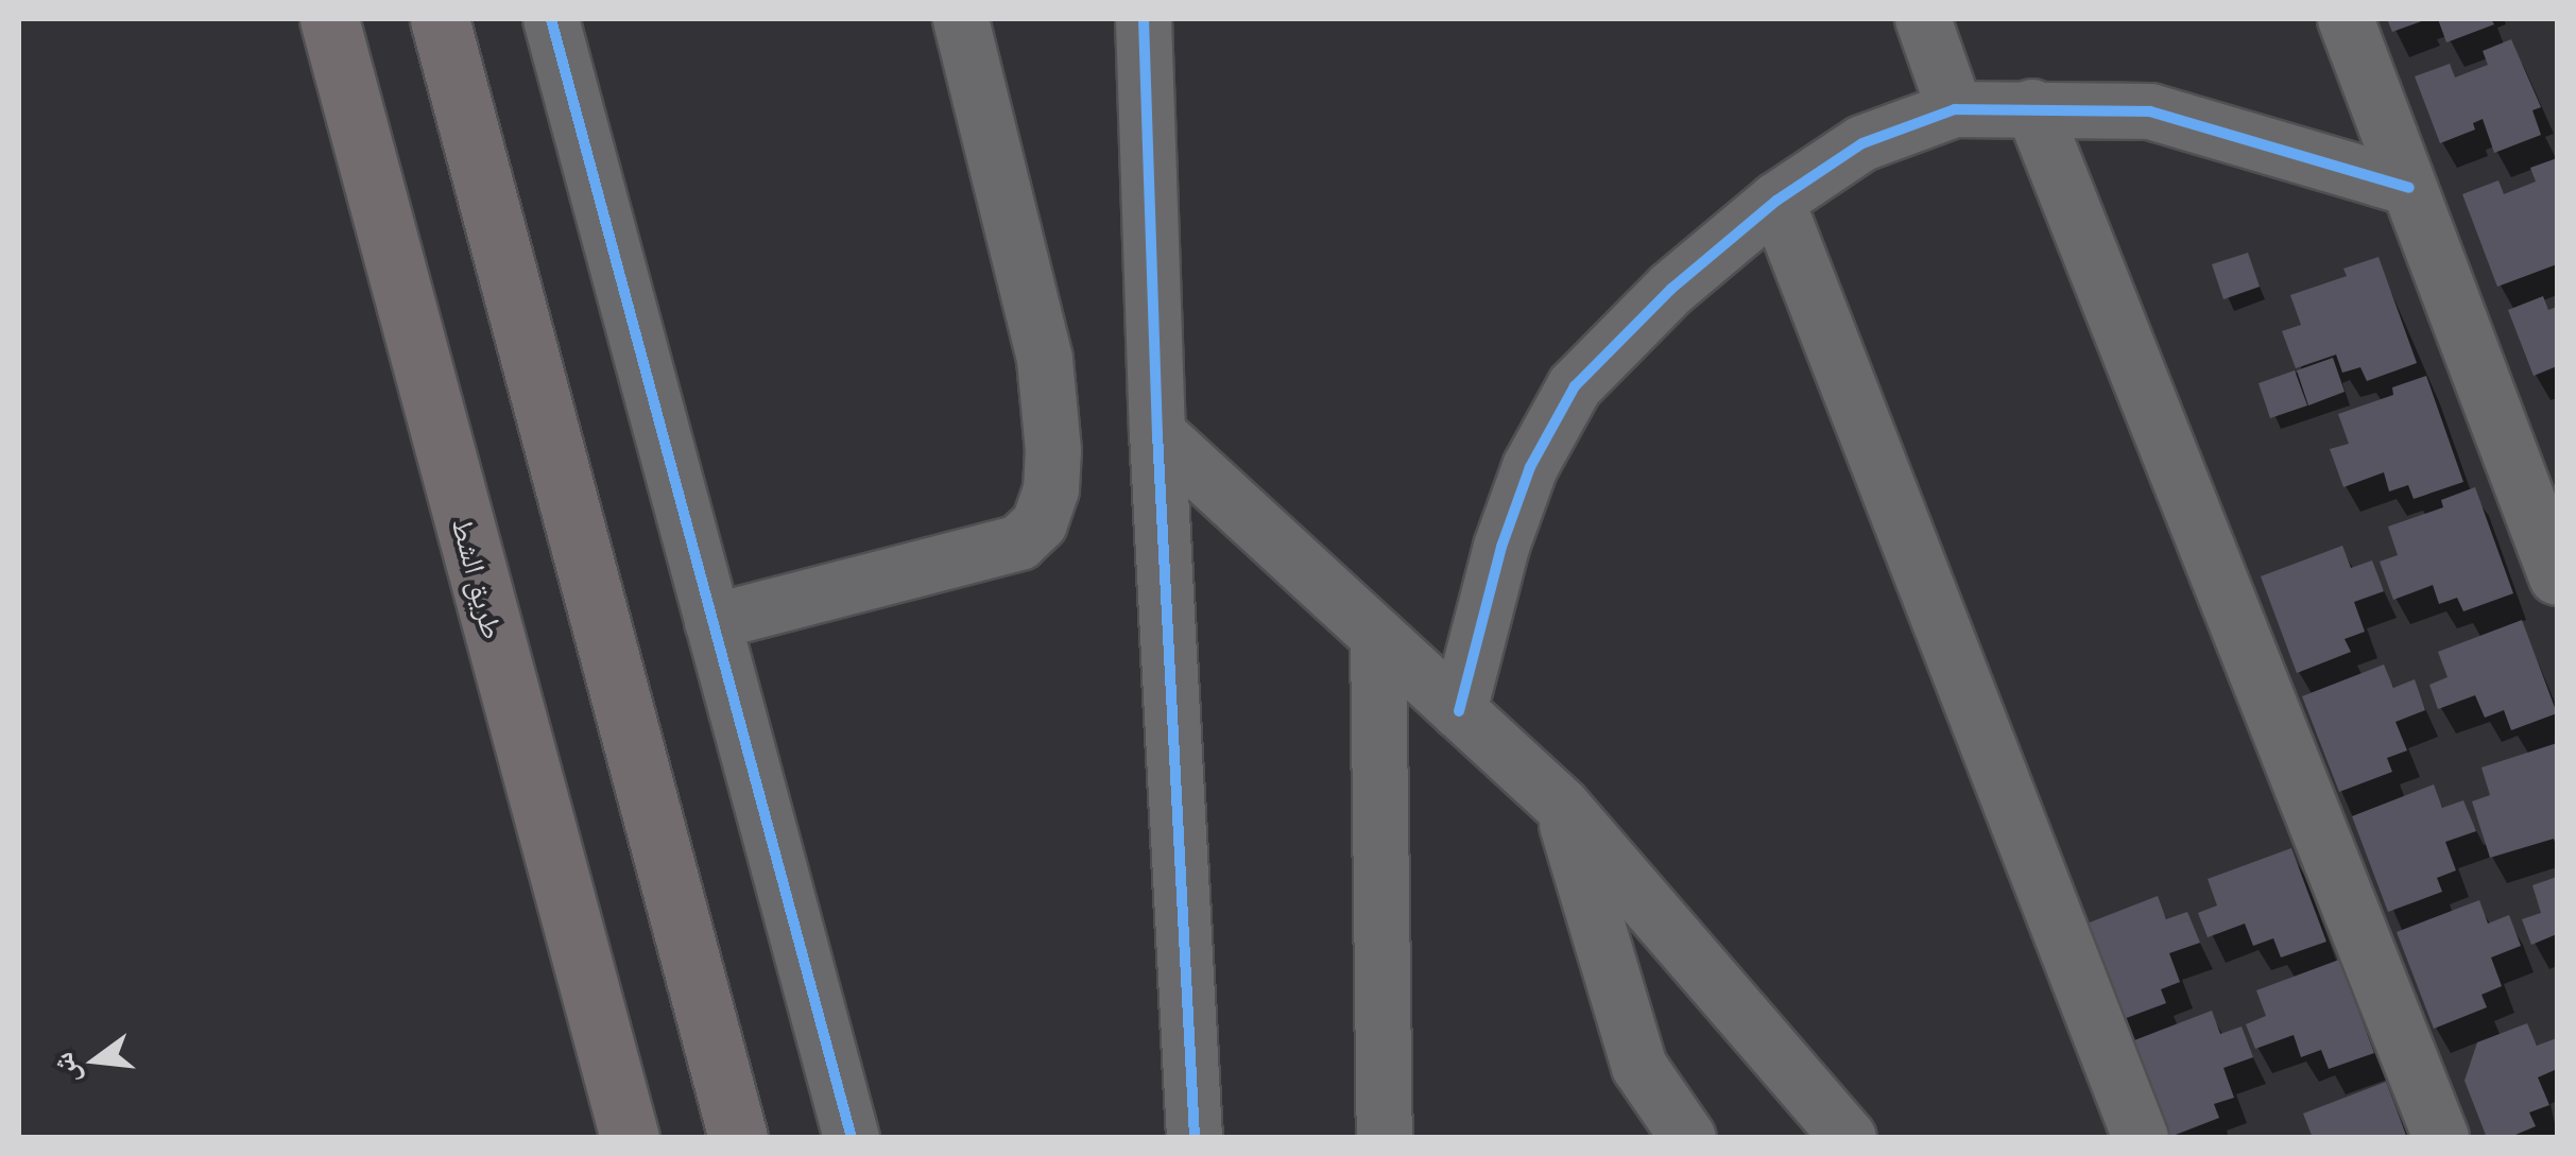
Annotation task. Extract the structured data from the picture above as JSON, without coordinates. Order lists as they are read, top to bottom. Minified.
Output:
{"streets":{"main road":["طريق الشط"]},"north":"left"}
